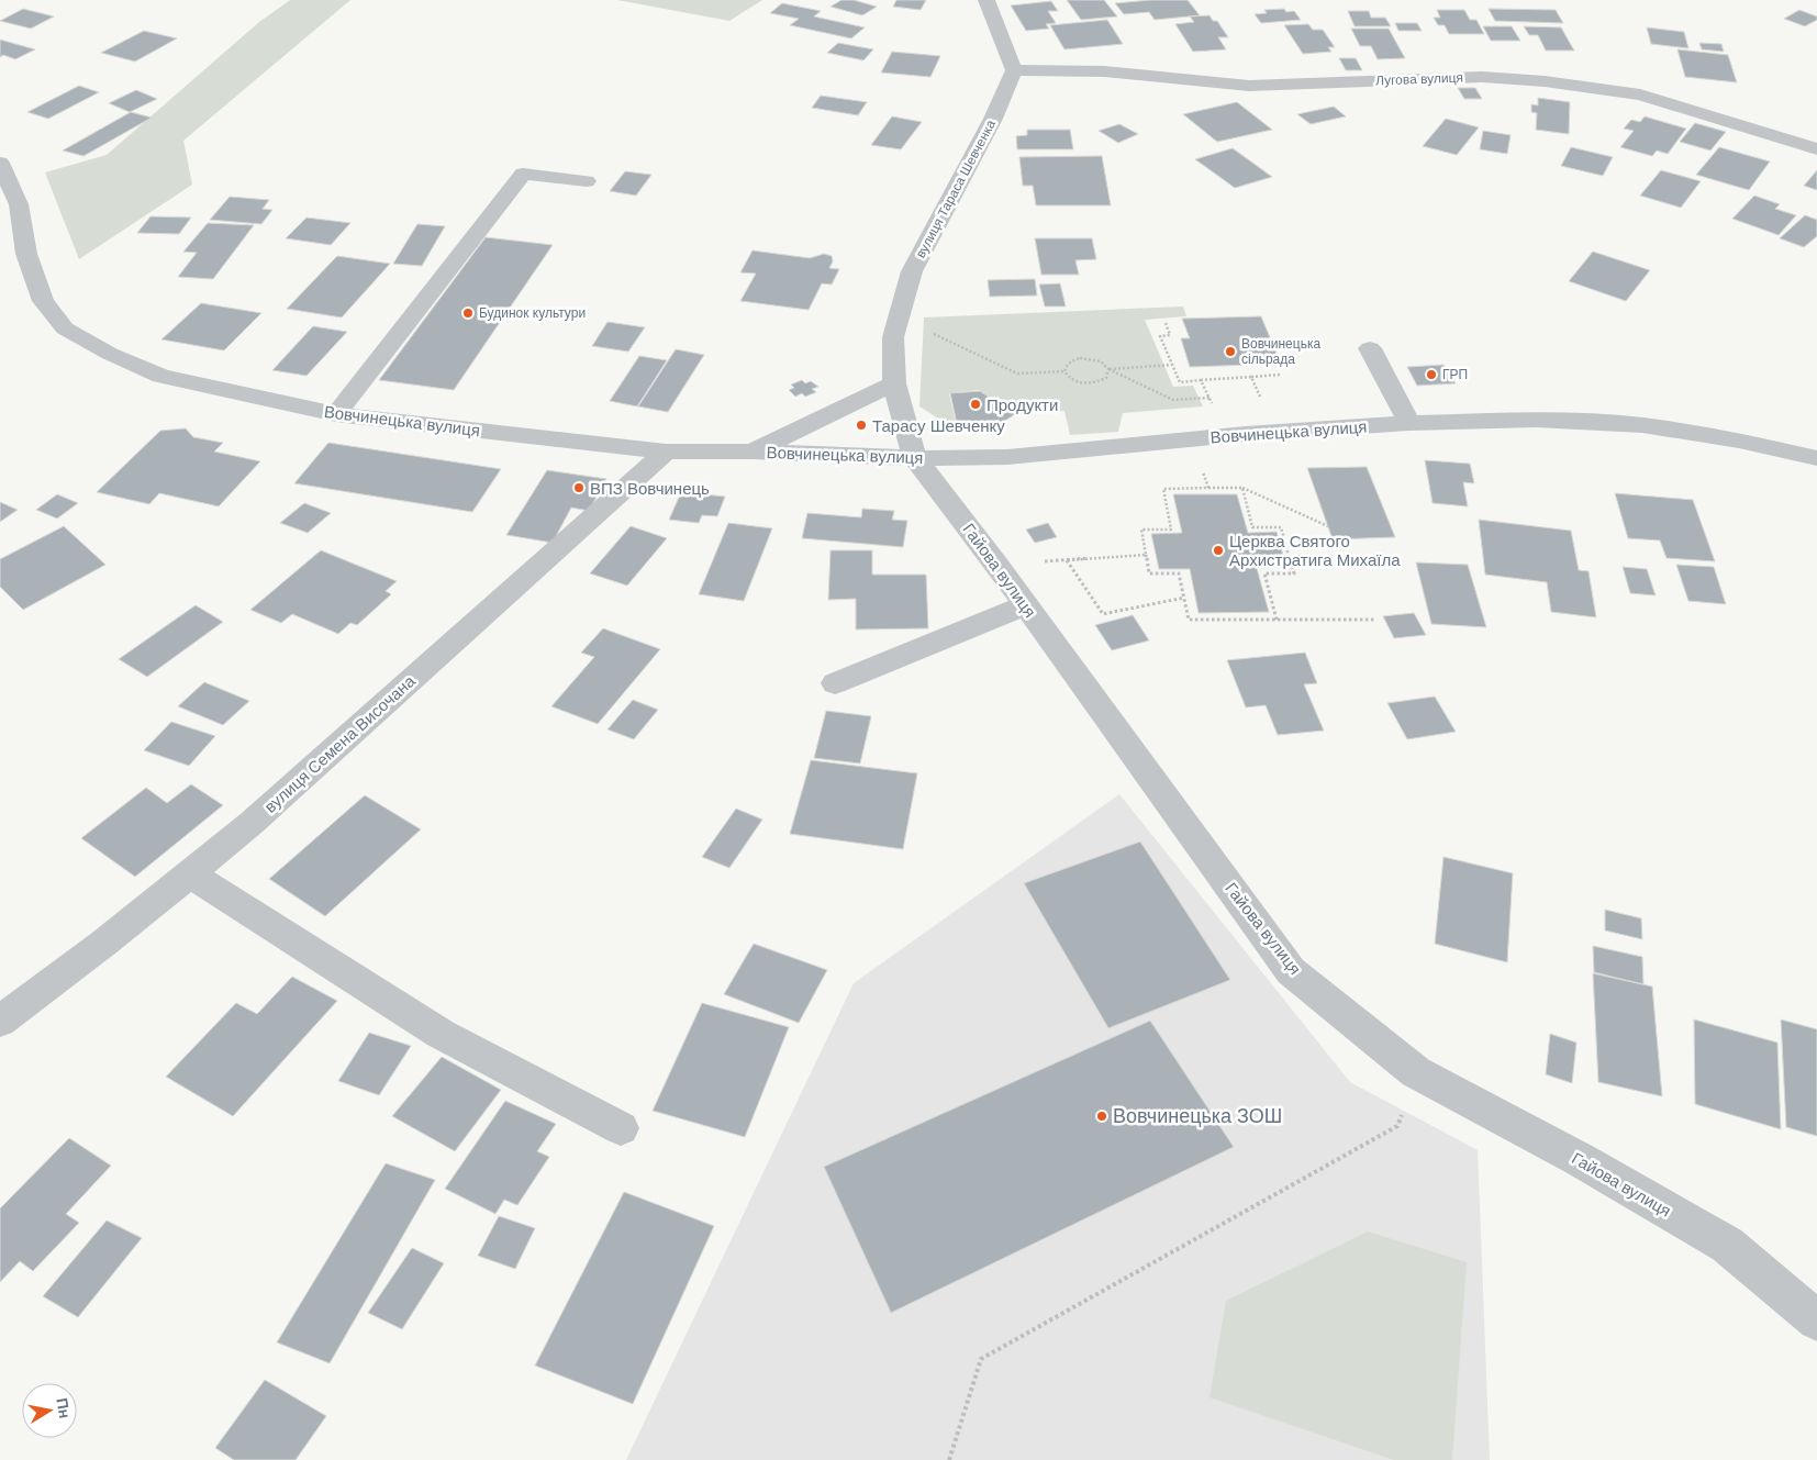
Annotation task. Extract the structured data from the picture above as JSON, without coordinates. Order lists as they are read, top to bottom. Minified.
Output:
{"streets":{"street":["Лугова вулиця","вулиця Тараса Шевченка","Вовчинецька вулиця","Гайова вулиця","вулиця Семена Височана"]},"crossings":[["Лугова вулиця","вулиця Тараса Шевченка"],["вулиця Тараса Шевченка","Вовчинецька вулиця"],["вулиця Тараса Шевченка","Гайова вулиця"],["Вовчинецька вулиця","Гайова вулиця"],["Вовчинецька вулиця","вулиця Семена Височана"]],"places":["Будинок культури","Вовчинецька сільрада","ГРП","Продукти","Тарасу Шевченку","ВПЗ Вовчинець","Церква Святого Архистратига Михаїла","Вовчинецька ЗОШ"],"north":"right"}
